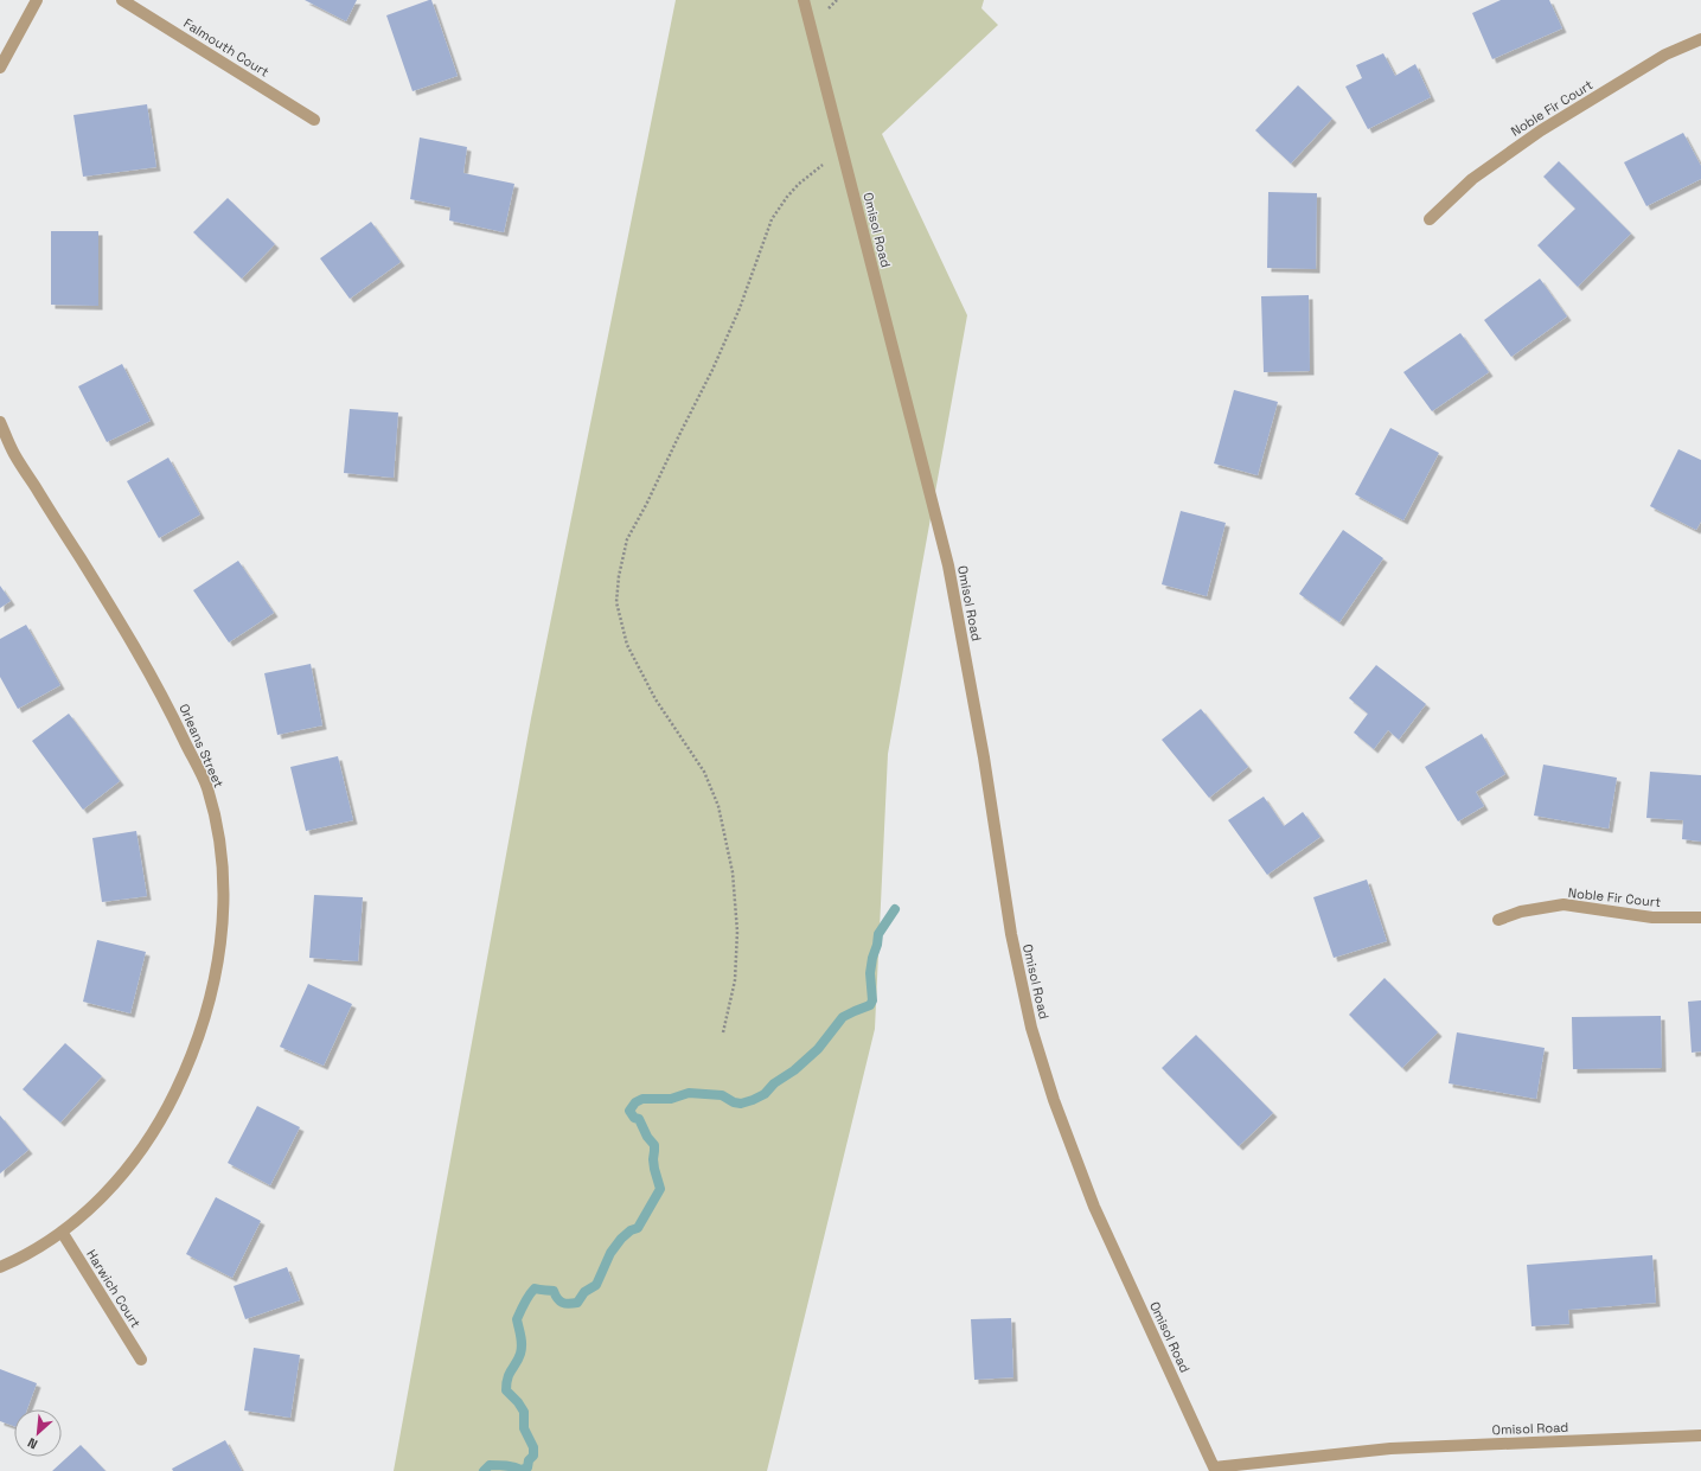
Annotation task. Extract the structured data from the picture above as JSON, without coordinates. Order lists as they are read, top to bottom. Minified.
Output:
{"streets":{"street":["Falmouth Court","Noble Fir Court","Omisol Road","Orleans Street","Harwich Court"]},"crossings":[["Orleans Street","Harwich Court"]],"north":"bottom left"}
